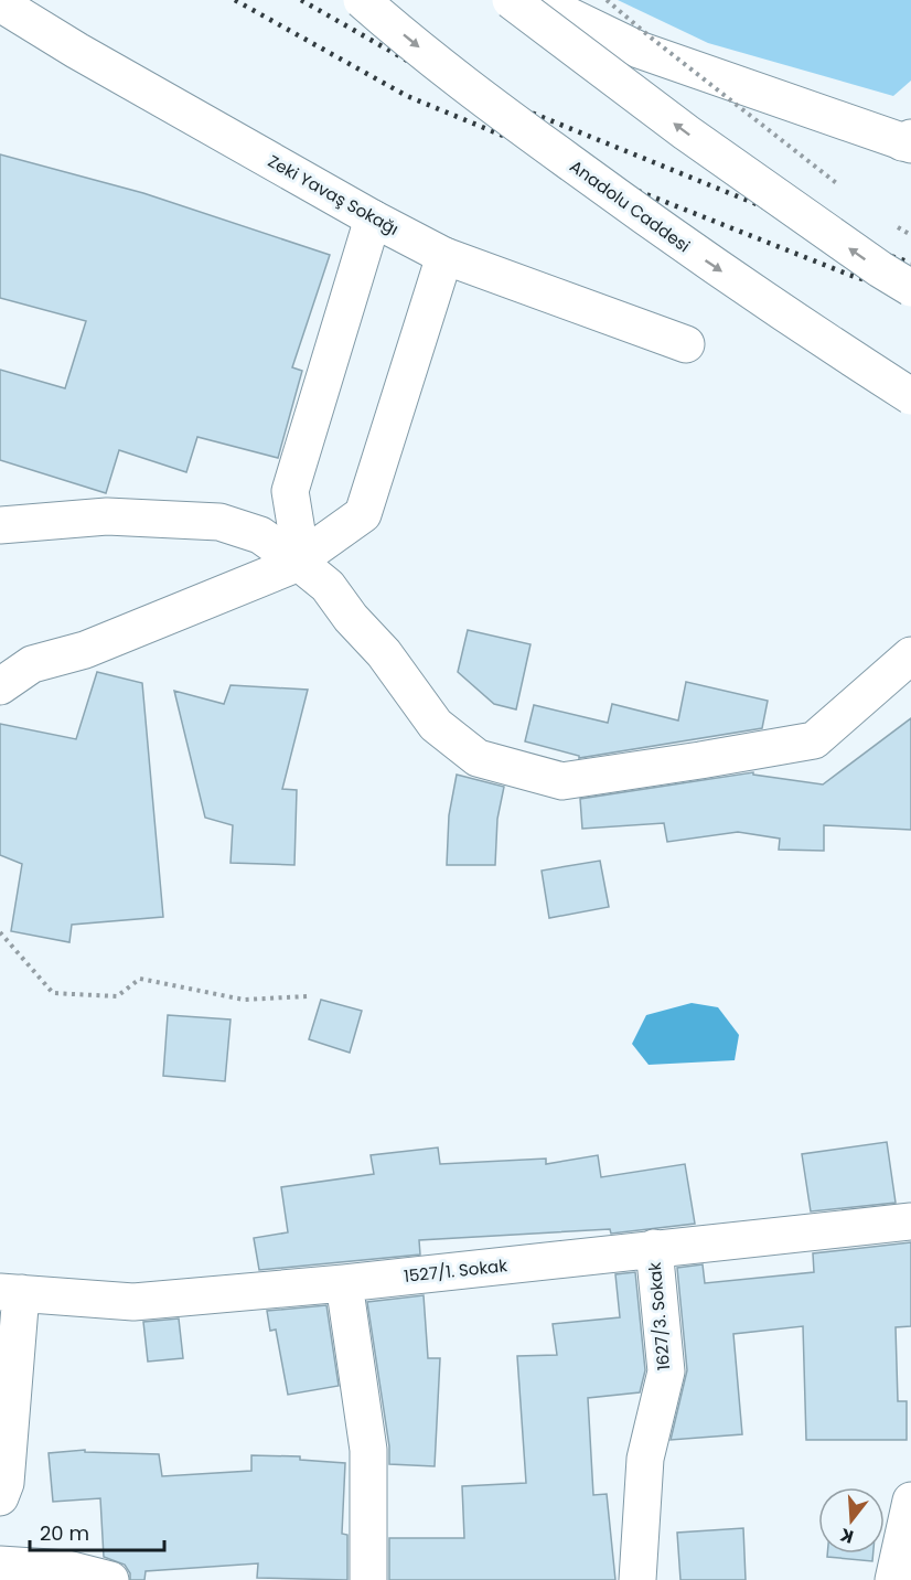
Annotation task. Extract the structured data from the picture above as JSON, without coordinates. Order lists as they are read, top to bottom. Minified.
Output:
{"streets":{"main road":["Zeki Yavaş Sokağı","Anadolu Caddesi","1527/1. Sokak","1627/3. Sokak"]},"crossings":[["1527/1. Sokak","1627/3. Sokak"]],"scale_bar":"20 m","north":"bottom"}
